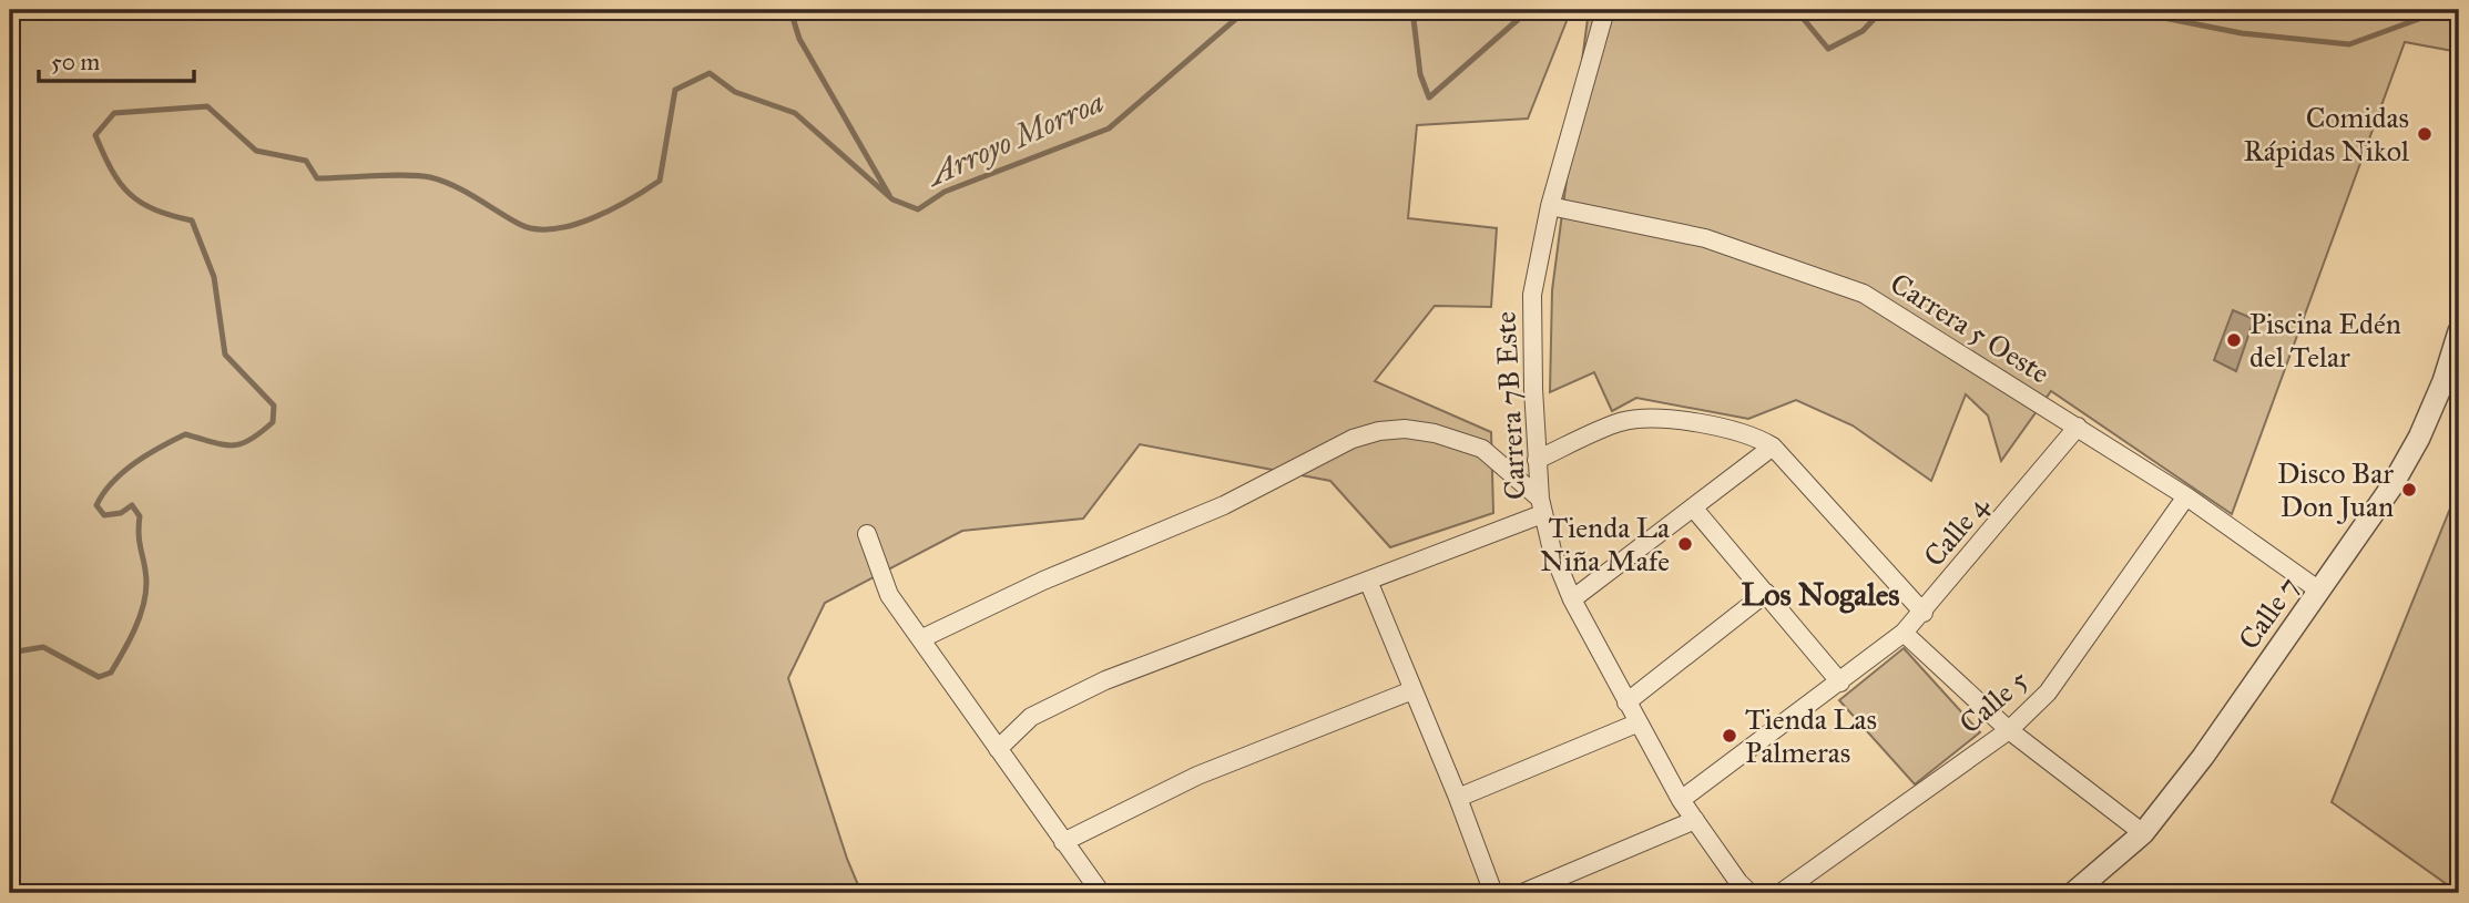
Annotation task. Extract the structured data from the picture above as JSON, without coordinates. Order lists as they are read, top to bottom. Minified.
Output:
{"streets":{"street":["Carrera 5 Oeste","Carrera 7B Este","Calle 4","Calle 7","Calle 5"]},"crossings":[["Carrera 5 Oeste","Carrera 7B Este"],["Carrera 5 Oeste","Calle 4"],["Carrera 5 Oeste","Calle 7"],["Carrera 5 Oeste","Calle 5"],["Carrera 7B Este","Calle 4"]],"districts":["Los Nogales"],"water":["Arroyo Morroa"],"places":["Comidas Rápidas Nikol","Piscina Edén del Telar","Disco Bar Don Juan","Tienda La Niña Mafe","Tienda Las Palmeras"],"scale_bar":"50 m"}
